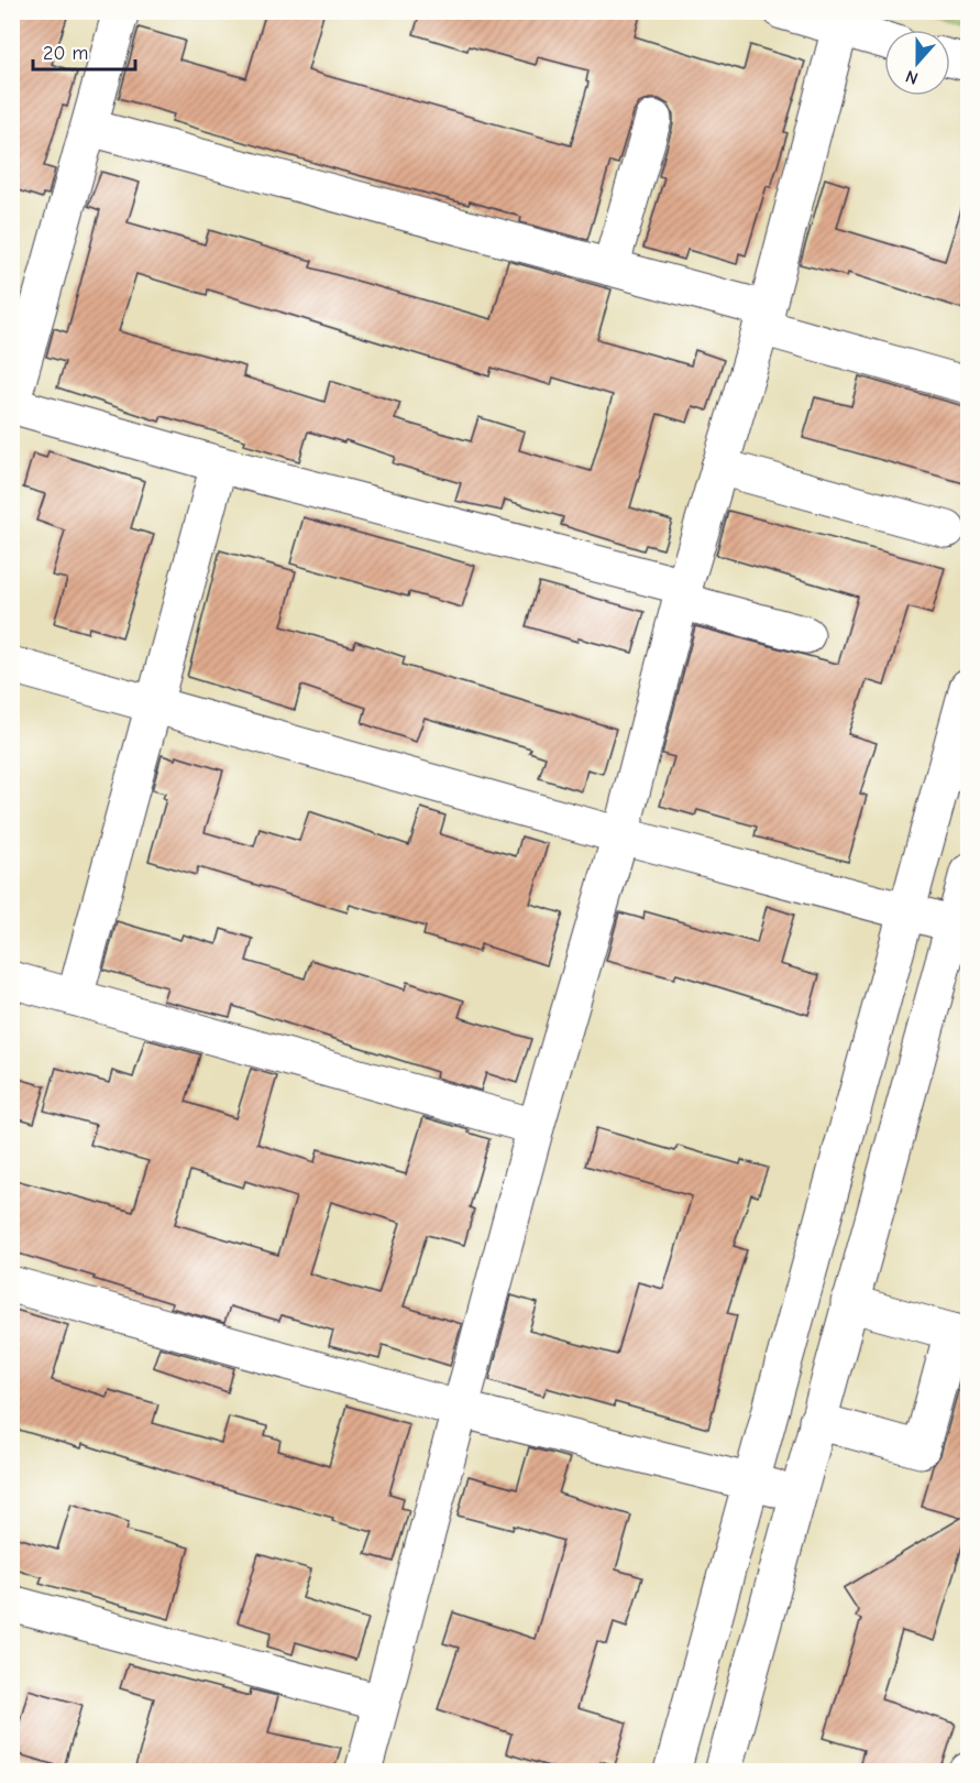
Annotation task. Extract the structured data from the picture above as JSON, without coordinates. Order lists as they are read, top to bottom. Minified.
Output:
{"scale_bar":"20 m","north":"bottom"}
